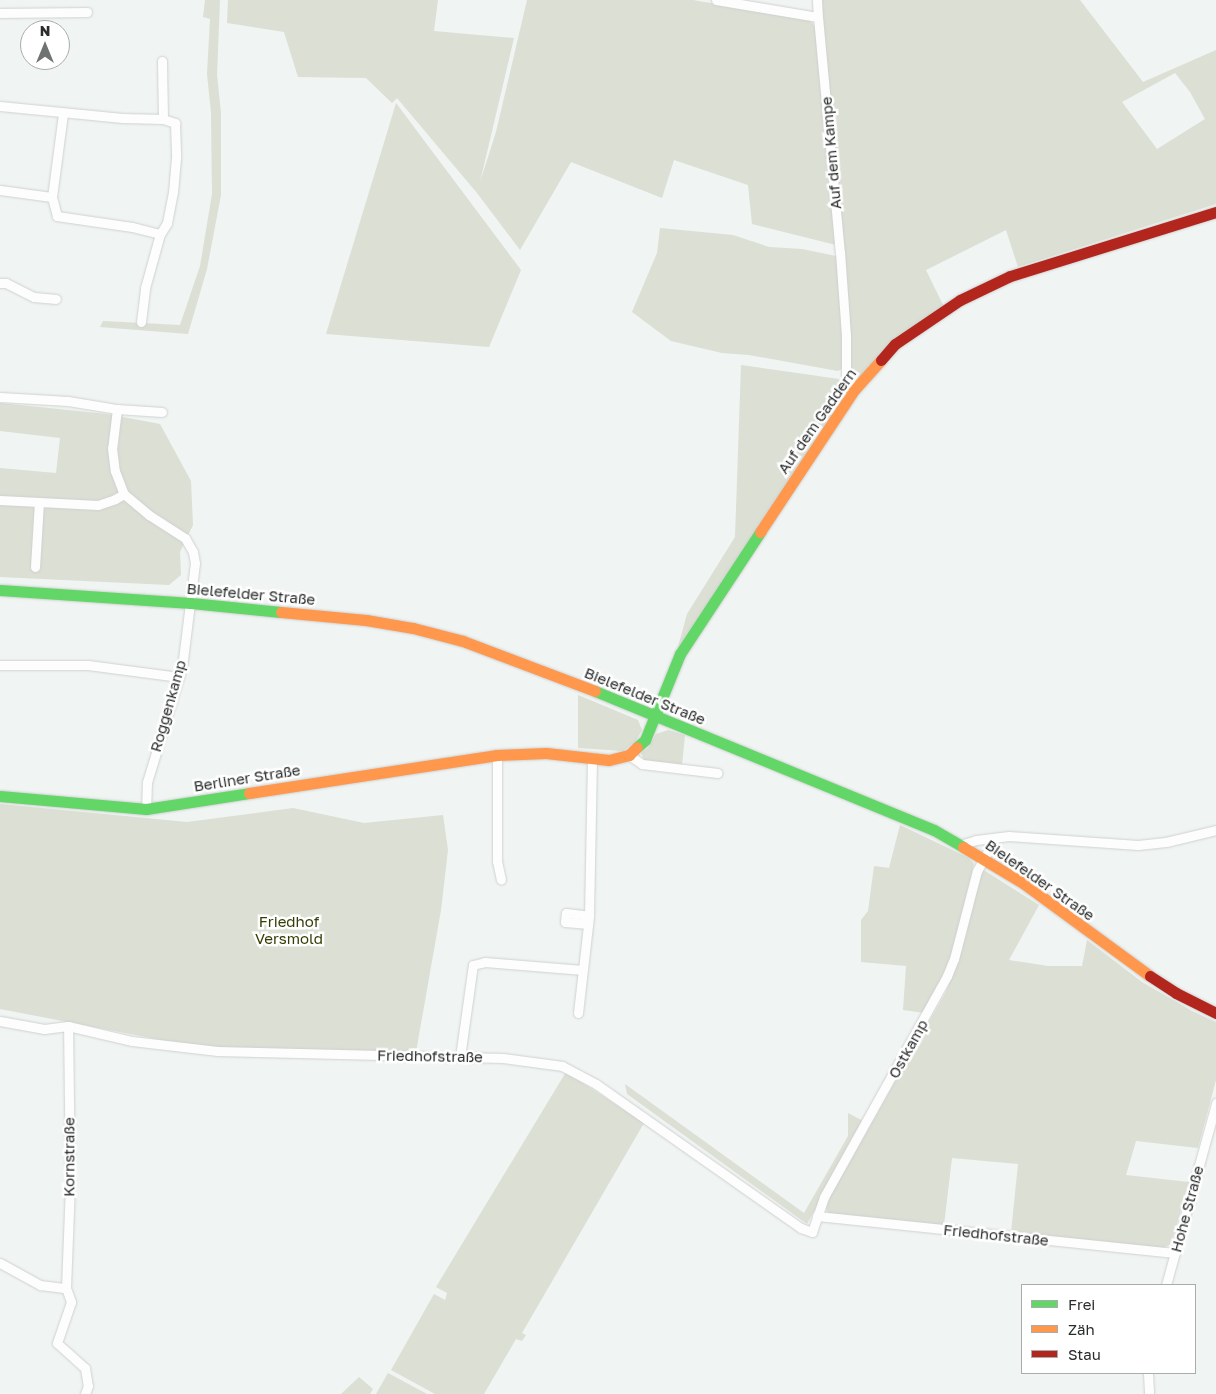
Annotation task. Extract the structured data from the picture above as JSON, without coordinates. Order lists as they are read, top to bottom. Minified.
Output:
{"streets":{"street":["Auf dem Kampe","Auf dem Gaddern","Bielefelder Straße","Roggenkamp","Berliner Straße","Ostkamp","Friedhofstraße","Kornstraße","Hohe Straße"]},"crossings":[["Auf dem Kampe","Auf dem Gaddern"],["Auf dem Gaddern","Bielefelder Straße"],["Bielefelder Straße","Roggenkamp"],["Bielefelder Straße","Ostkamp"],["Roggenkamp","Berliner Straße"],["Ostkamp","Friedhofstraße"],["Friedhofstraße","Kornstraße"],["Friedhofstraße","Hohe Straße"]],"parks":["Friedhof Versmold"],"legend":["Frei","Zäh","Stau"],"north":"top"}
